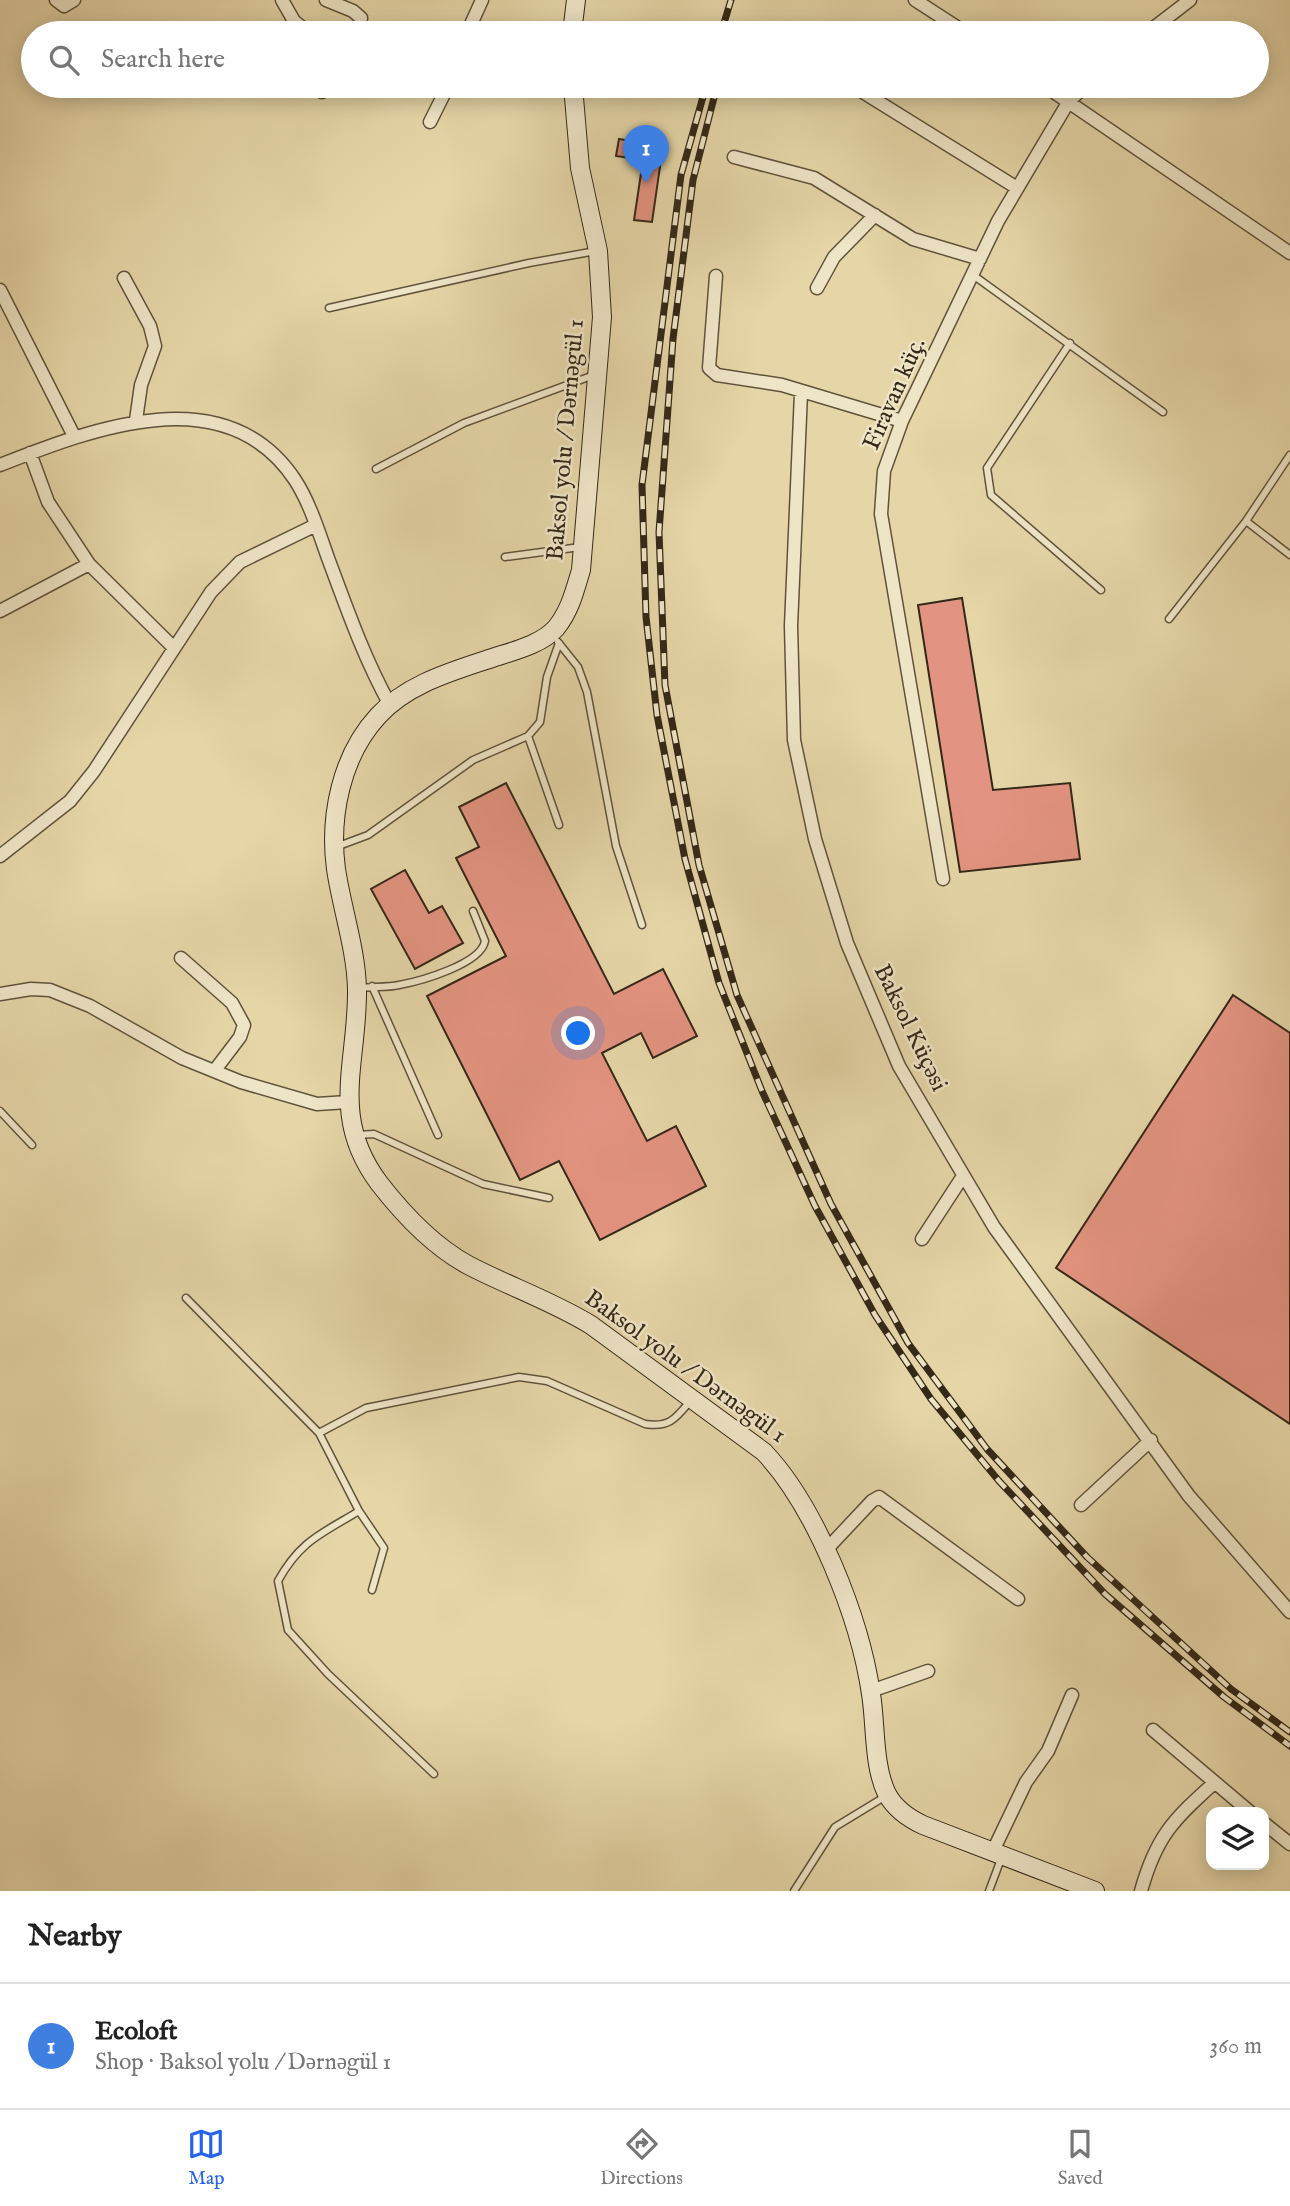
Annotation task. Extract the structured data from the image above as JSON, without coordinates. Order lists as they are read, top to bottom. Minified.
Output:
{"streets":{"main road":["Baksol yolu / Dərnəgül 1"],"street":["Firavan küç.","Baksol Küçəsi"]},"page":{"search":"Search here","pins":"1","heading":"Nearby","list":[{"mark":"1","name":"Ecoloft","note":"Shop · Baksol yolu / Dərnəgül 1","value":"360 m"}],"nav":["Map","Directions","Saved"]}}
